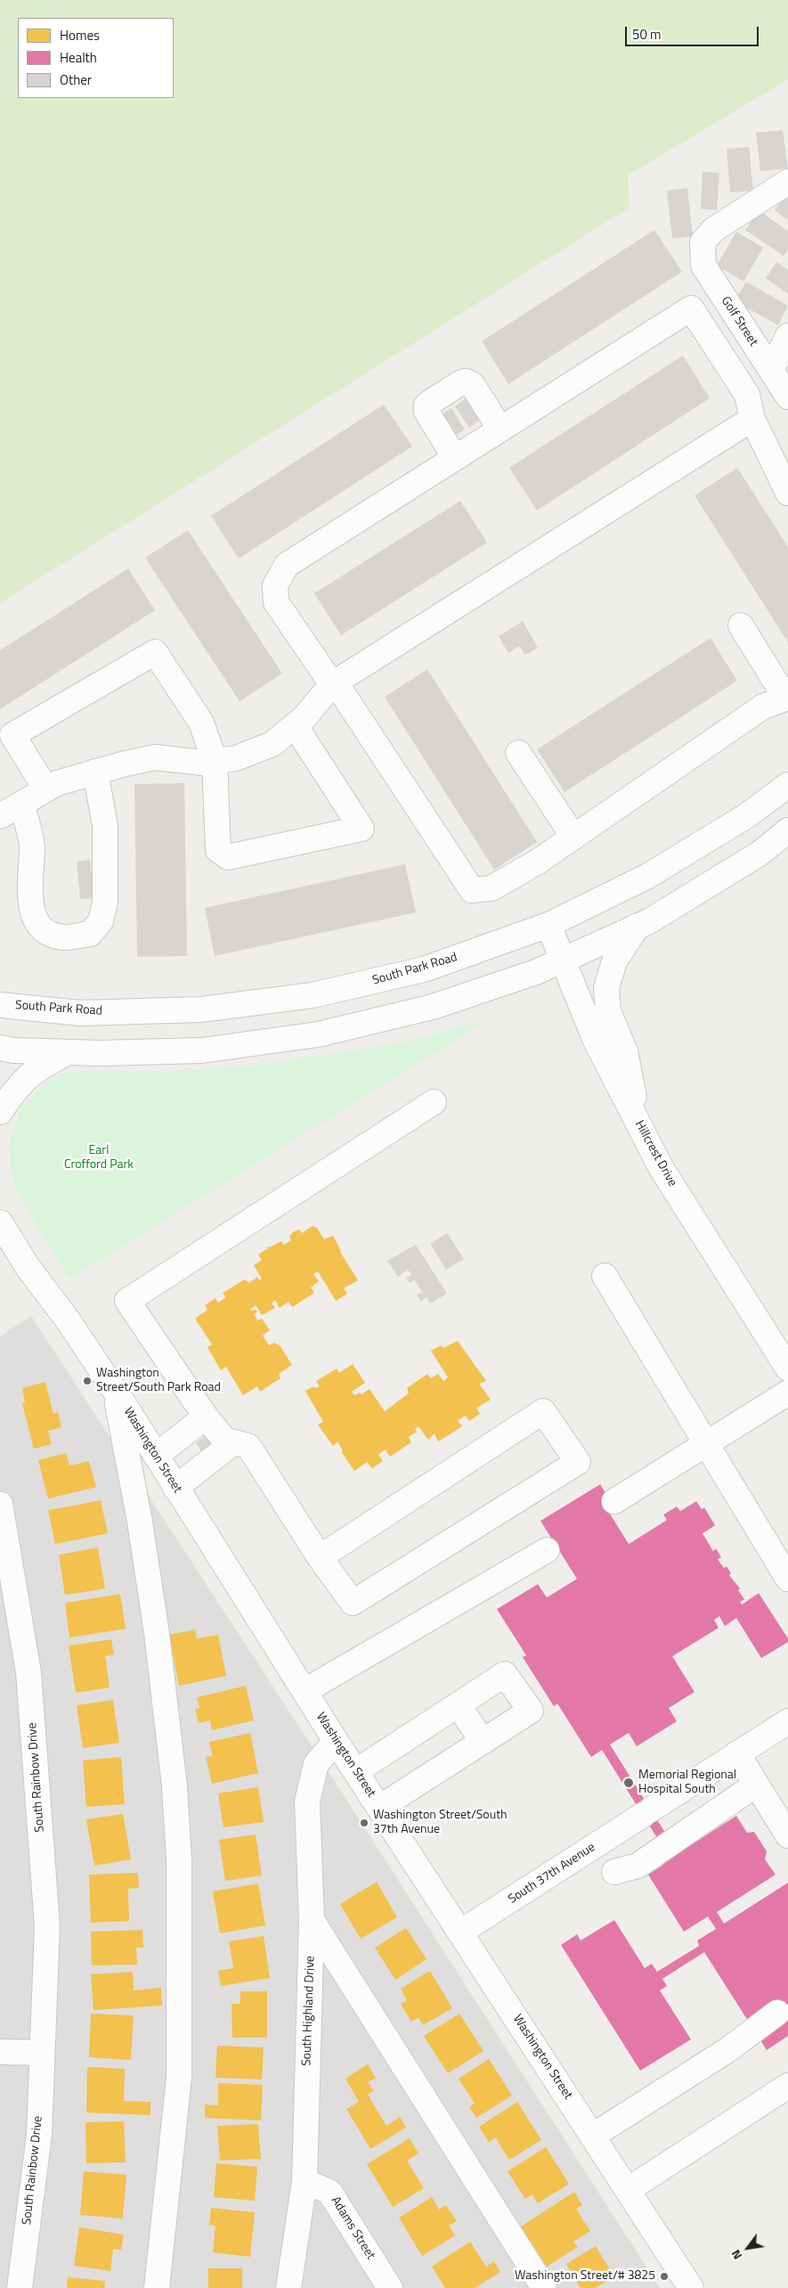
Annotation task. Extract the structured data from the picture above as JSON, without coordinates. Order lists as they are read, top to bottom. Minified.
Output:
{"streets":{"street":["Golf Street","South Park Road","Hillcrest Drive","Washington Street","South Rainbow Drive","South 37th Avenue","South Highland Drive","Adams Street"]},"crossings":[["South Park Road","Hillcrest Drive"],["Washington Street","South 37th Avenue"],["Washington Street","South Highland Drive"],["South Highland Drive","Adams Street"]],"parks":["Earl Crofford Park"],"places":["Washington Street/South Park Road","Memorial Regional Hospital South","Washington Street/South 37th Avenue","Washington Street/# 3825"],"legend":["Homes","Health","Other"],"scale_bar":"50 m","north":"bottom left"}
